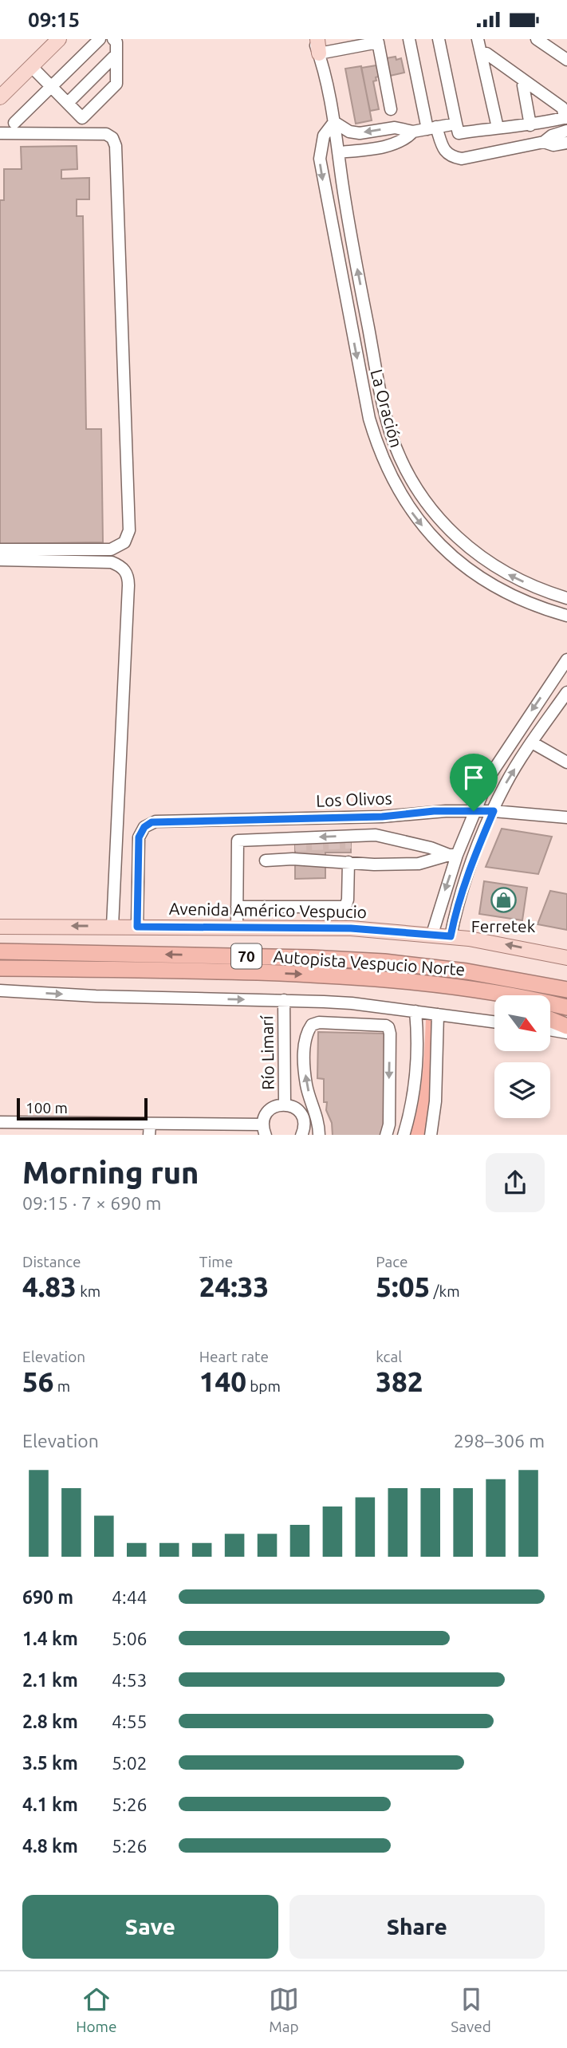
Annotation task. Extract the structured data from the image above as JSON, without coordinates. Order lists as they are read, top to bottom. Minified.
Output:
{"streets":{"highway":["70","Autopista Vespucio Norte"],"main road":["Avenida Américo Vespucio"],"street":["La Oración","Los Olivos","Río Limarí"]},"crossings":[["Los Olivos","Avenida Américo Vespucio"]],"one_way":["Avenida Américo Vespucio"],"places":{"shop":["Ferretek"]},"scale_bar":"100 m","north":"bottom right","page":{"status":"09:15","scale":"100 m","heading":["Morning run","09:15 · 7 × 690 m"],"stats":[["Distance","4.83 km"],["Time","24:33"],["Pace","5:05 /km"],["Elevation","56 m"],["Heart rate","140 bpm"],["kcal","382"]],"chart":["Elevation","298–306 m"],"list":[{"name":"690 m","note":"4:44"},{"name":"1.4 km","note":"5:06"},{"name":"2.1 km","note":"4:53"},{"name":"2.8 km","note":"4:55"},{"name":"3.5 km","note":"5:02"},{"name":"4.1 km","note":"5:26"},{"name":"4.8 km","note":"5:26"}],"buttons":["Save","Share"],"tabs":["Home","Map","Saved"]}}
